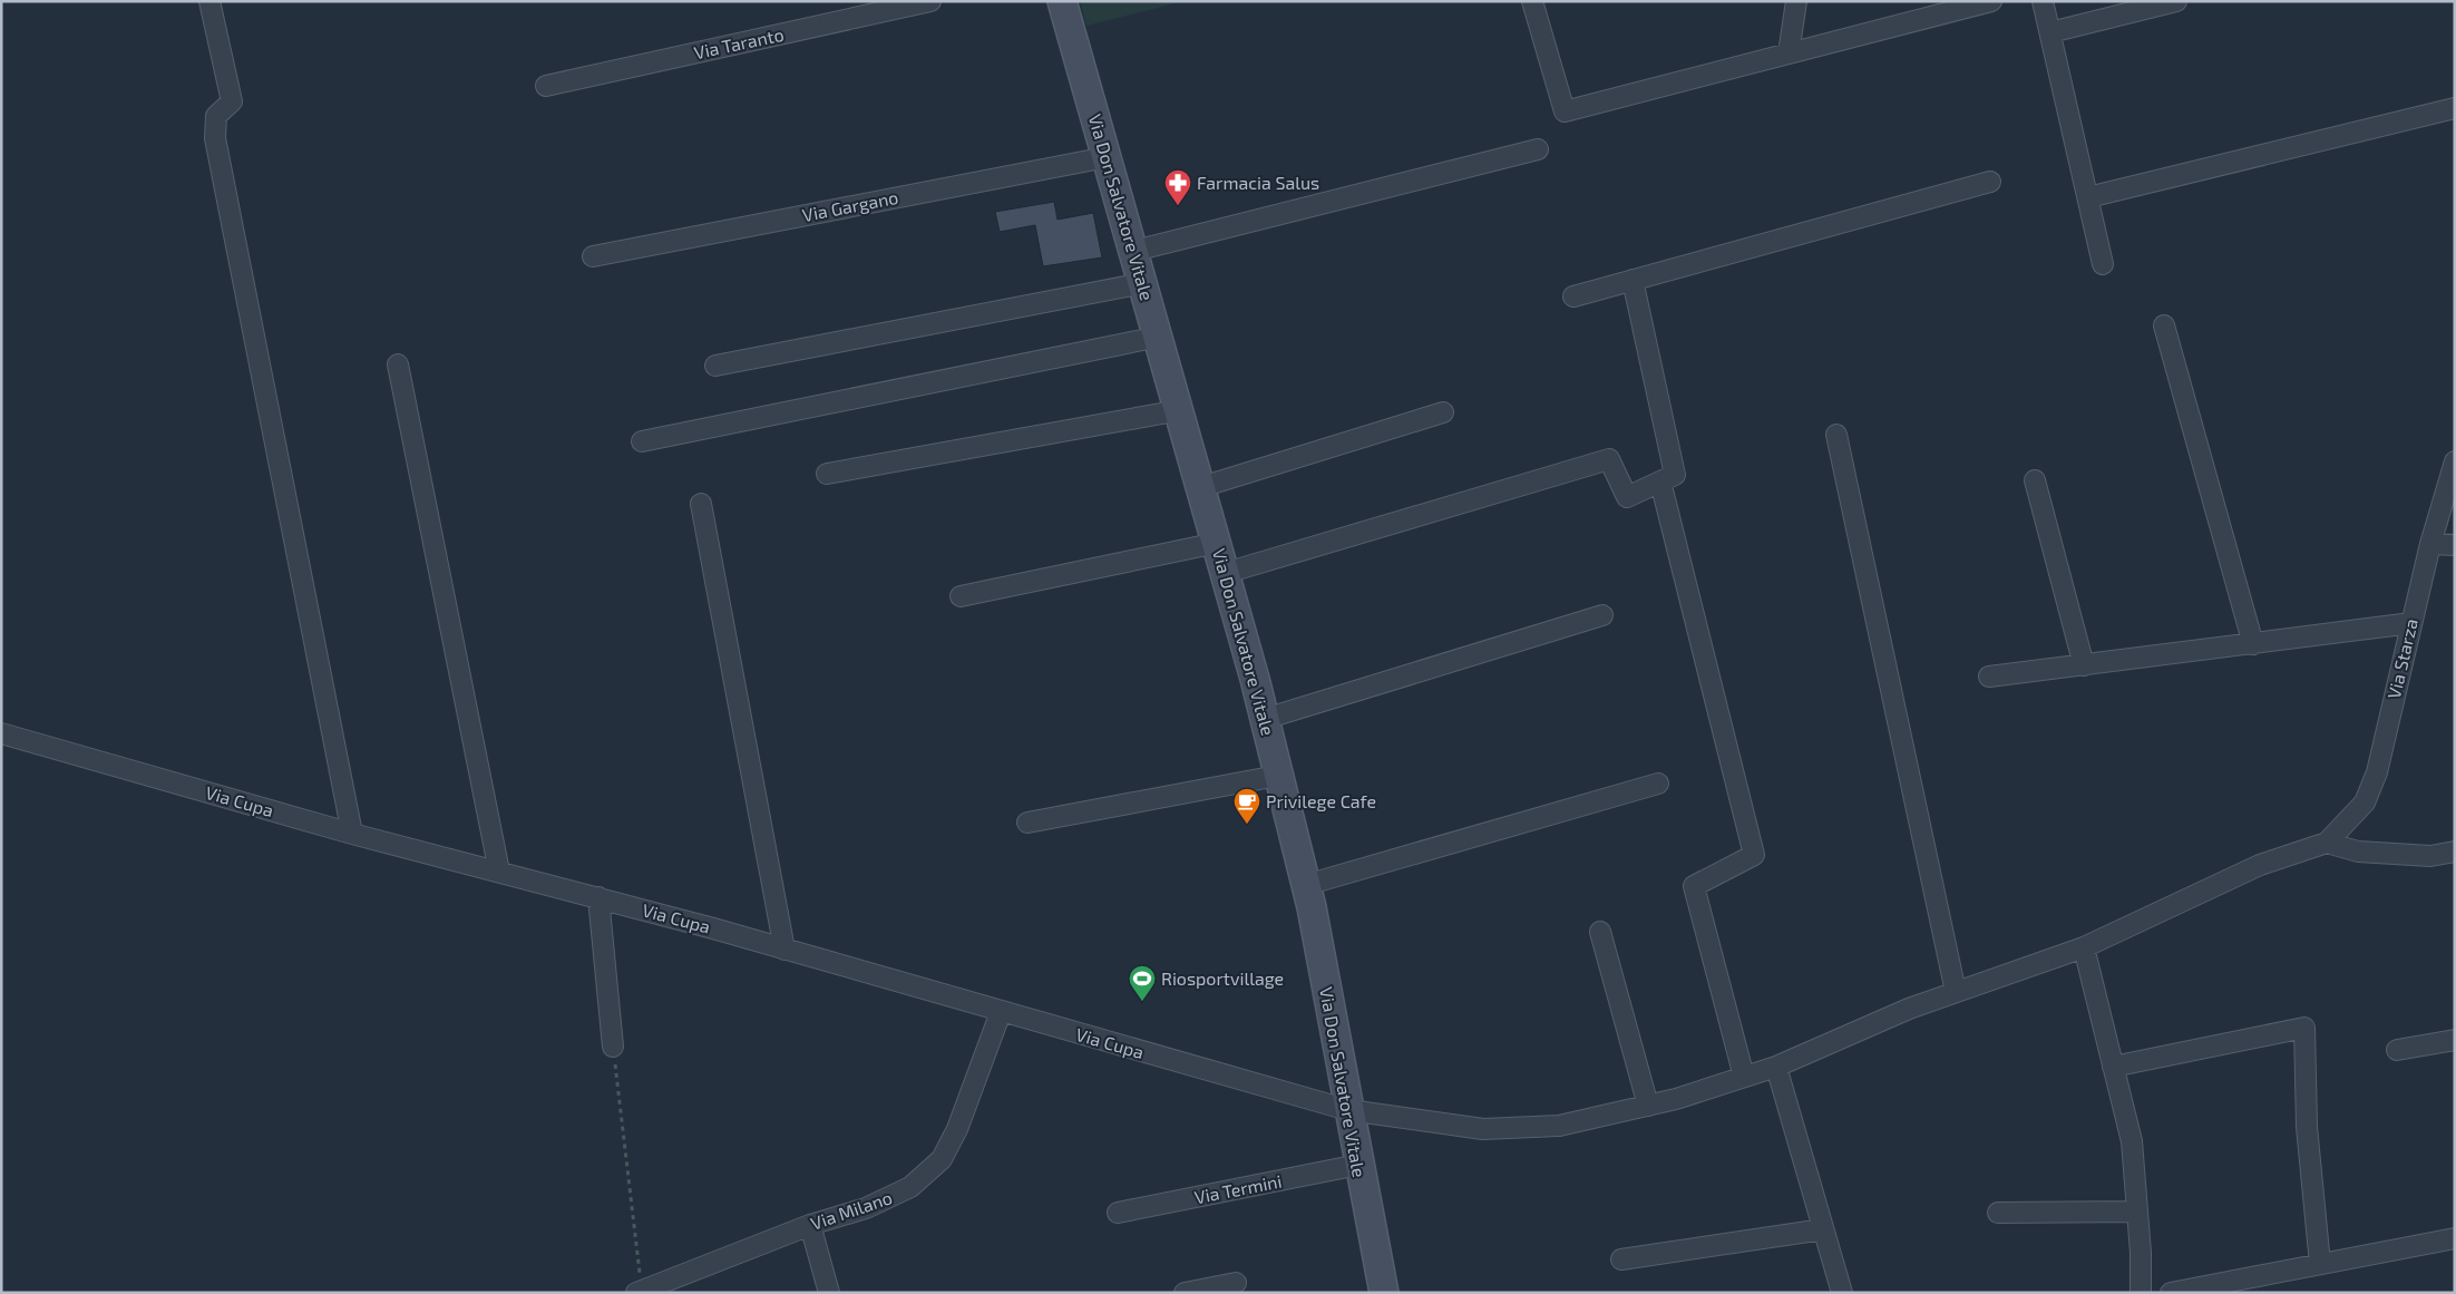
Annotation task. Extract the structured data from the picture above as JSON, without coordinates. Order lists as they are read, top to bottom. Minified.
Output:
{"streets":{"street":["Via Taranto","Via Gargano","Via Don Salvatore Vitale","Via Starza","Via Cupa","Via Termini","Via Milano"]},"crossings":[["Via Gargano","Via Don Salvatore Vitale"],["Via Don Salvatore Vitale","Via Cupa"],["Via Don Salvatore Vitale","Via Termini"],["Via Starza","Via Cupa"],["Via Cupa","Via Milano"]],"places":{"pharmacy":["Farmacia Salus"],"cafe":["Privilege Cafe"],"sports":["Riosportvillage"]}}
